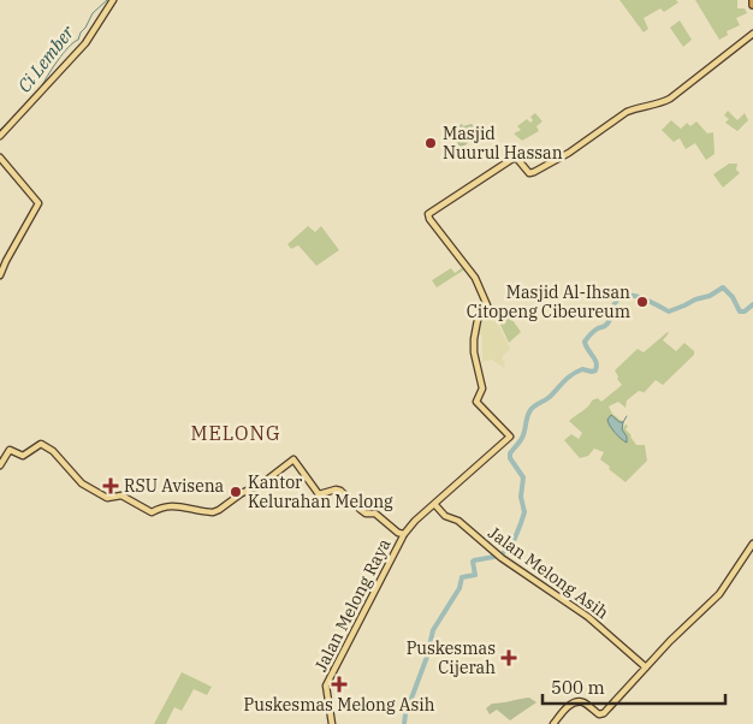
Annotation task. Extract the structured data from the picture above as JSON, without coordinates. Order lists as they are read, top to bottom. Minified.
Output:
{"streets":{"main road":["Jalan Melong Asih","Jalan Melong Raya"]},"crossings":[["Jalan Melong Asih","Jalan Melong Raya"]],"districts":["MELONG"],"water":["Ci Lember"],"places":{"other":["Masjid Nuurul Hassan","Masjid Al-Ihsan Citopeng Cibeureum","Kantor Kelurahan Melong"],"health":["RSU Avisena","Puskesmas Cijerah","Puskesmas Melong Asih"]},"scale_bar":"500 m"}
